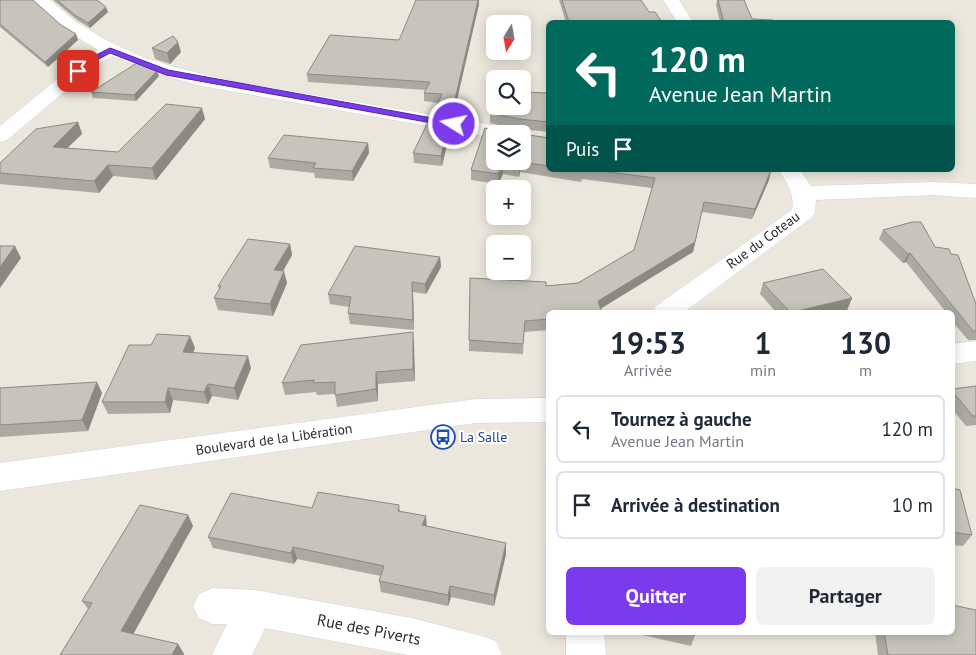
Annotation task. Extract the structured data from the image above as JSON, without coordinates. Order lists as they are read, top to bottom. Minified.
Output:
{"streets":{"street":["Rue du Coteau","Boulevard de la Libération","Rue des Piverts"]},"places":{"bus stop":["La Salle"]},"north":"bottom","page":{"map_buttons":["+","−"],"turn":["120 m","Avenue Jean Martin"],"then":"Puis","eta":["19:53","Arrivée","1","min","130","m"],"list":[{"name":"Tournez à gauche","note":"Avenue Jean Martin","value":"120 m"},{"name":"Arrivée à destination","value":"10 m"}],"buttons":["Quitter","Partager"]}}
